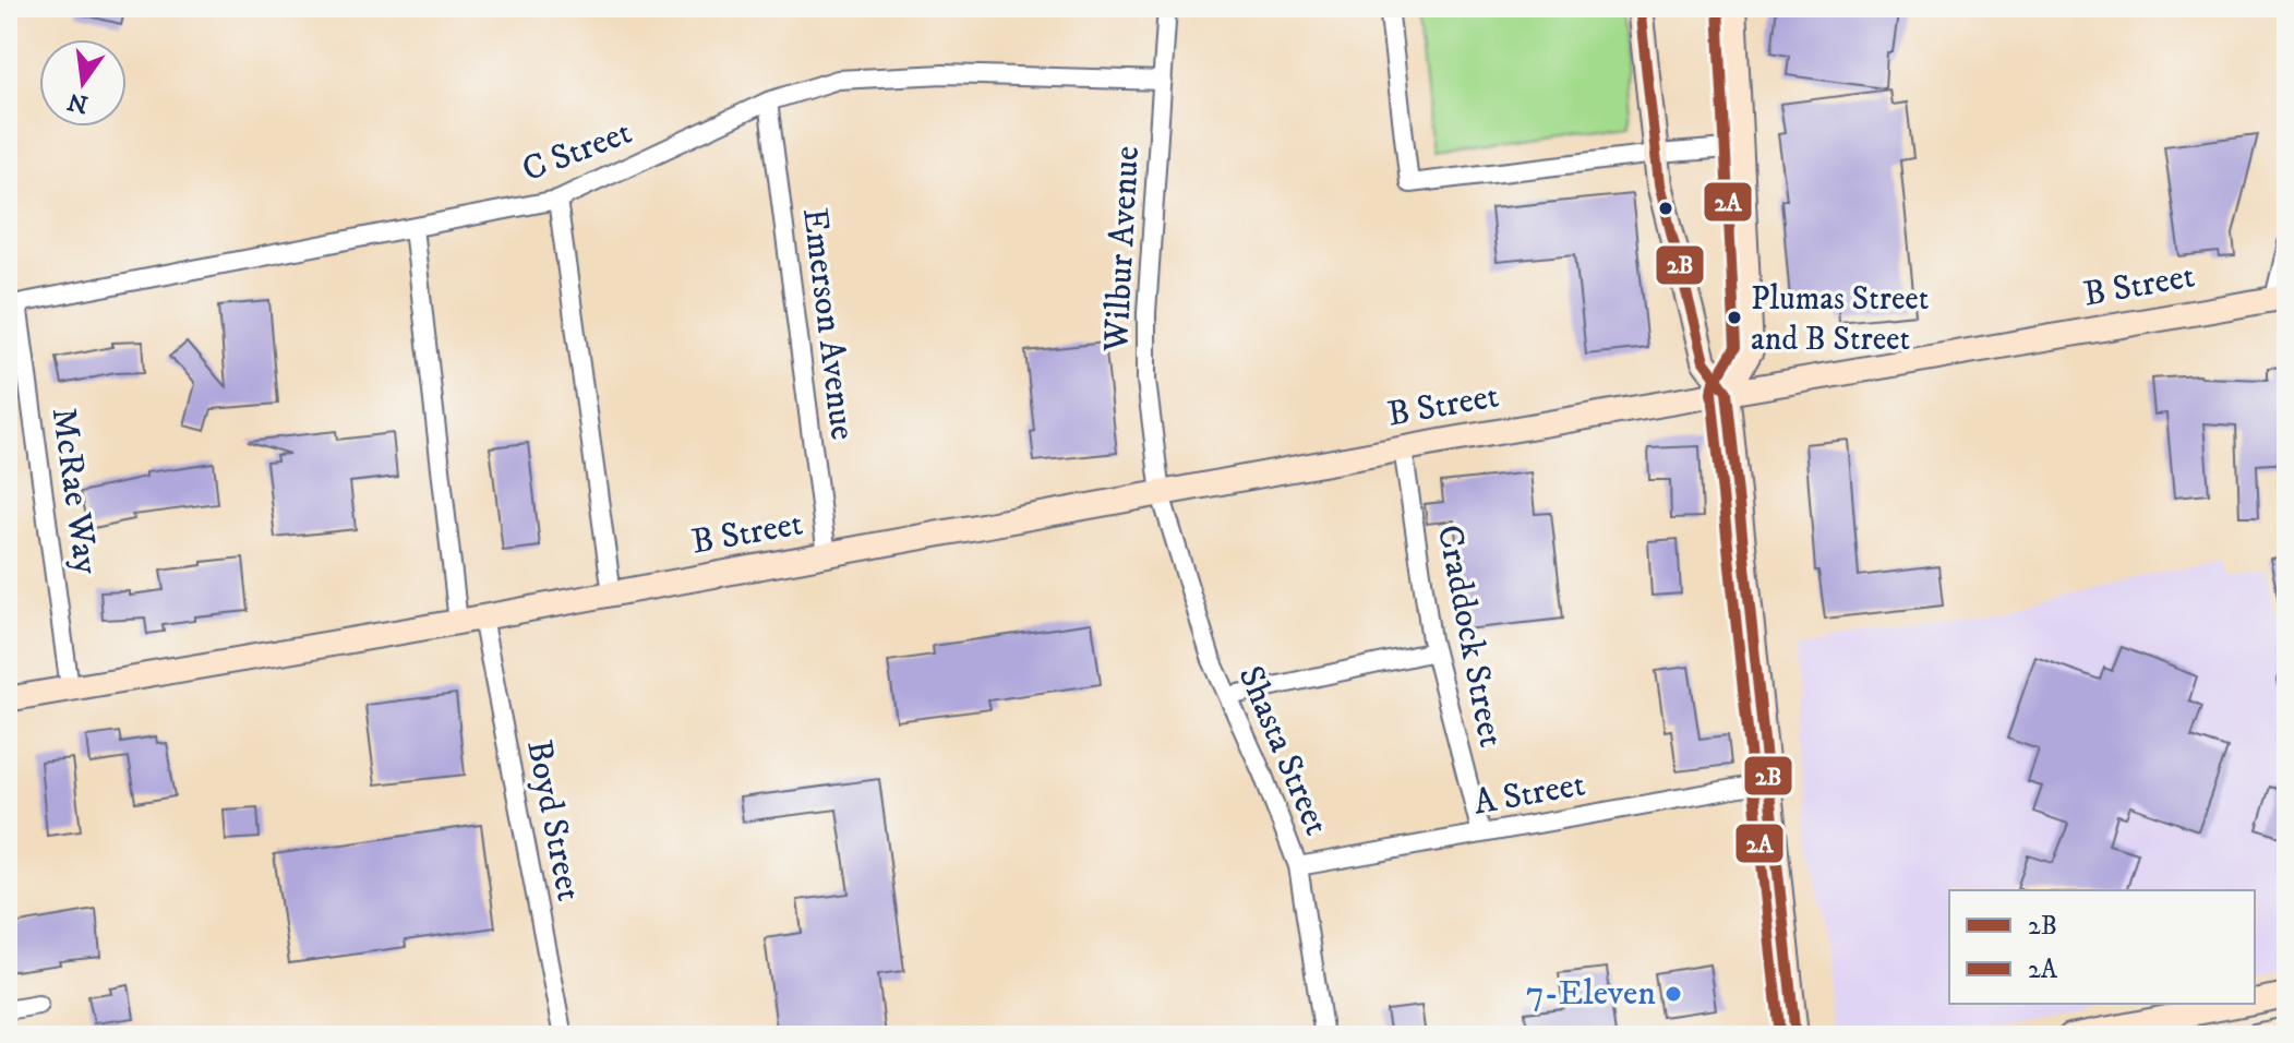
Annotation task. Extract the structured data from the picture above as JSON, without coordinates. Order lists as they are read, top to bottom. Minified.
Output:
{"streets":{"street":["C Street","Wilbur Avenue","B Street","Emerson Avenue","McRae Way","Craddock Street","Shasta Street","A Street","Boyd Street"]},"crossings":[["C Street","Wilbur Avenue"],["C Street","Emerson Avenue"],["C Street","McRae Way"],["Wilbur Avenue","B Street"],["Wilbur Avenue","Shasta Street"],["B Street","Emerson Avenue"],["B Street","McRae Way"],["B Street","Craddock Street"],["B Street","Shasta Street"],["B Street","Boyd Street"],["Craddock Street","A Street"],["Shasta Street","A Street"]],"places":["Plumas Street and B Street","7-Eleven"],"lines":["transit line 2B","transit line 2A"],"legend":["2B","2A"],"north":"bottom"}
